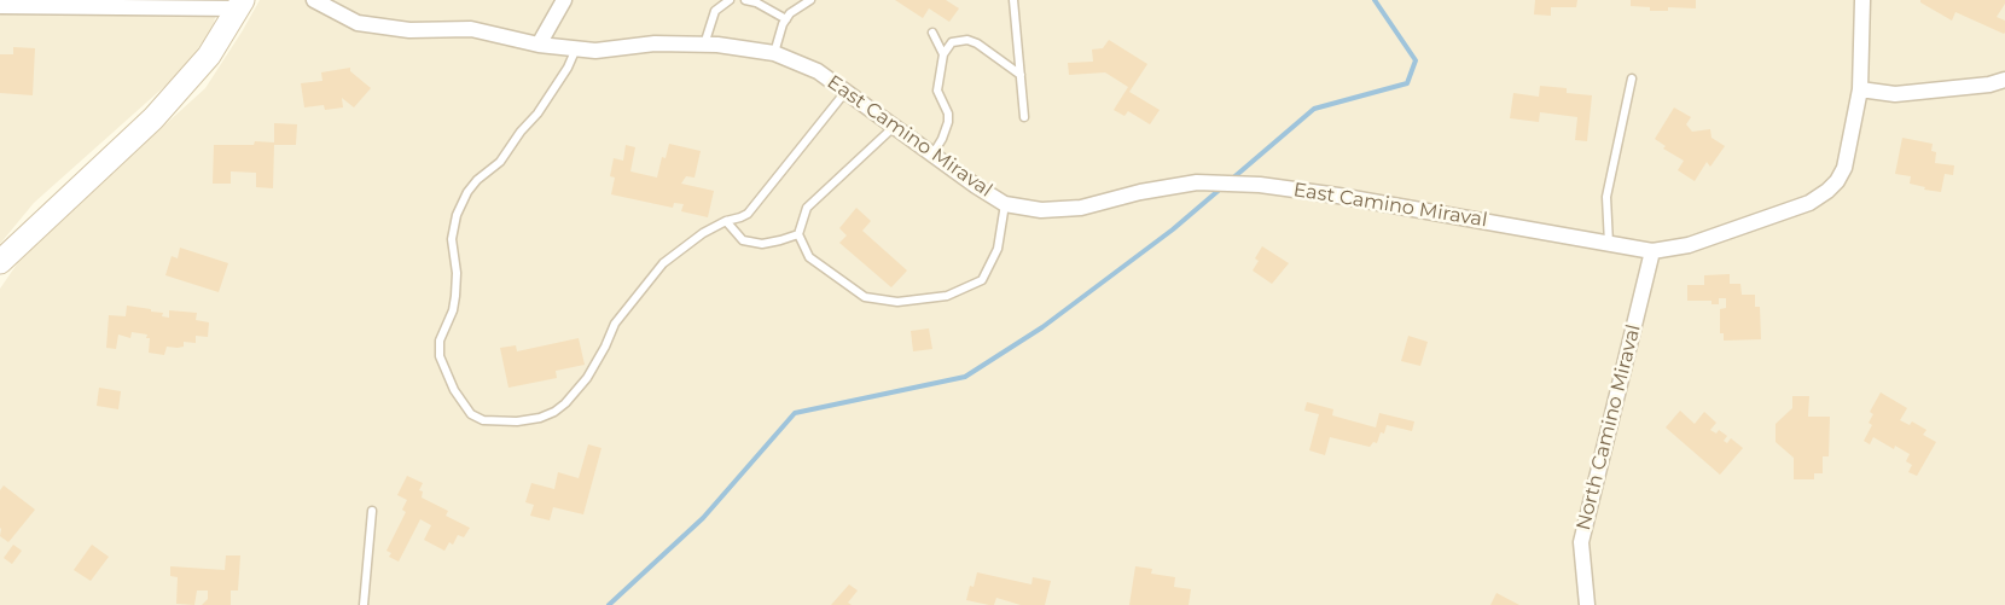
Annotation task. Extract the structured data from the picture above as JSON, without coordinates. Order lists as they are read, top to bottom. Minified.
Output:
{"streets":{"street":["East Camino Miraval","North Camino Miraval"]},"crossings":[["East Camino Miraval","North Camino Miraval"]]}
